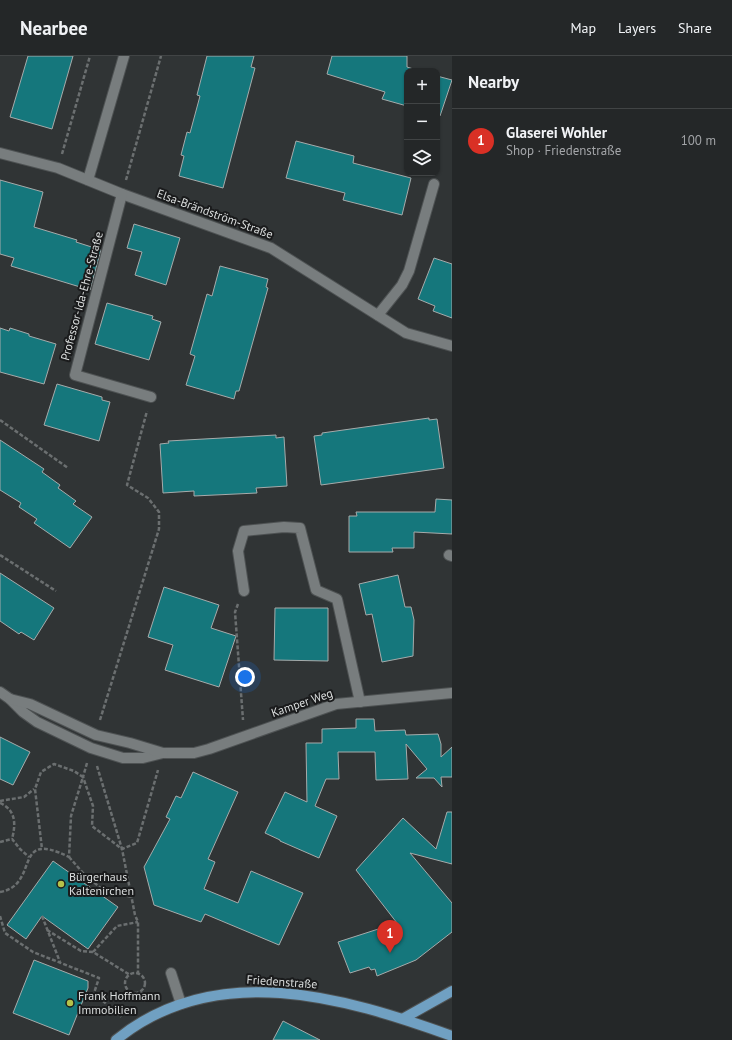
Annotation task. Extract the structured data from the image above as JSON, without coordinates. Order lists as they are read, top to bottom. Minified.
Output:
{"streets":{"main road":["Friedenstraße"],"street":["Elsa-Brändström-Straße","Professor-Ida-Ehre-Straße","Kamper Weg"]},"crossings":[["Elsa-Brändström-Straße","Professor-Ida-Ehre-Straße"]],"places":["Bürgerhaus Kaltenirchen","Frank Hoffmann Immobilien"],"page":{"header":"Nearbee","nav":["Map","Layers","Share"],"heading":"Nearby","map_buttons":["+","−"],"list":[{"mark":"1","name":"Glaserei Wohler","note":"Shop · Friedenstraße","value":"100 m"}],"pins":"1"}}
